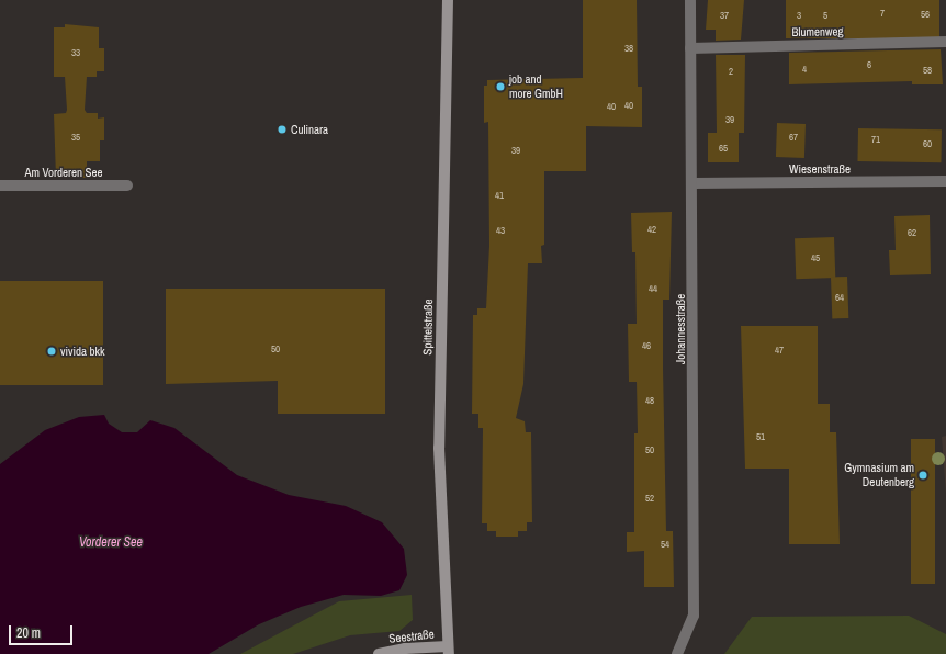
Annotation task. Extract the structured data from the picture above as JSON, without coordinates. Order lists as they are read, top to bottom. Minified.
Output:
{"streets":{"main road":["Spittelstraße","Seestraße"],"street":["Blumenweg","Wiesenstraße","Am Vorderen See","Johannesstraße"]},"crossings":[["Blumenweg","Johannesstraße"],["Wiesenstraße","Johannesstraße"],["Spittelstraße","Seestraße"]],"water":["Vorderer See"],"places":["job and more GmbH","Culinara","vivida bkk","Gymnasium am Deutenberg"],"house_numbers":["7","56","37","3","5","38","33","6","4","58","2","40","40","39","35","67","71","60","65","39","41","42","43","62","45","44","64","46","50","47","48","51","50","52","54"],"scale_bar":"20 m"}
